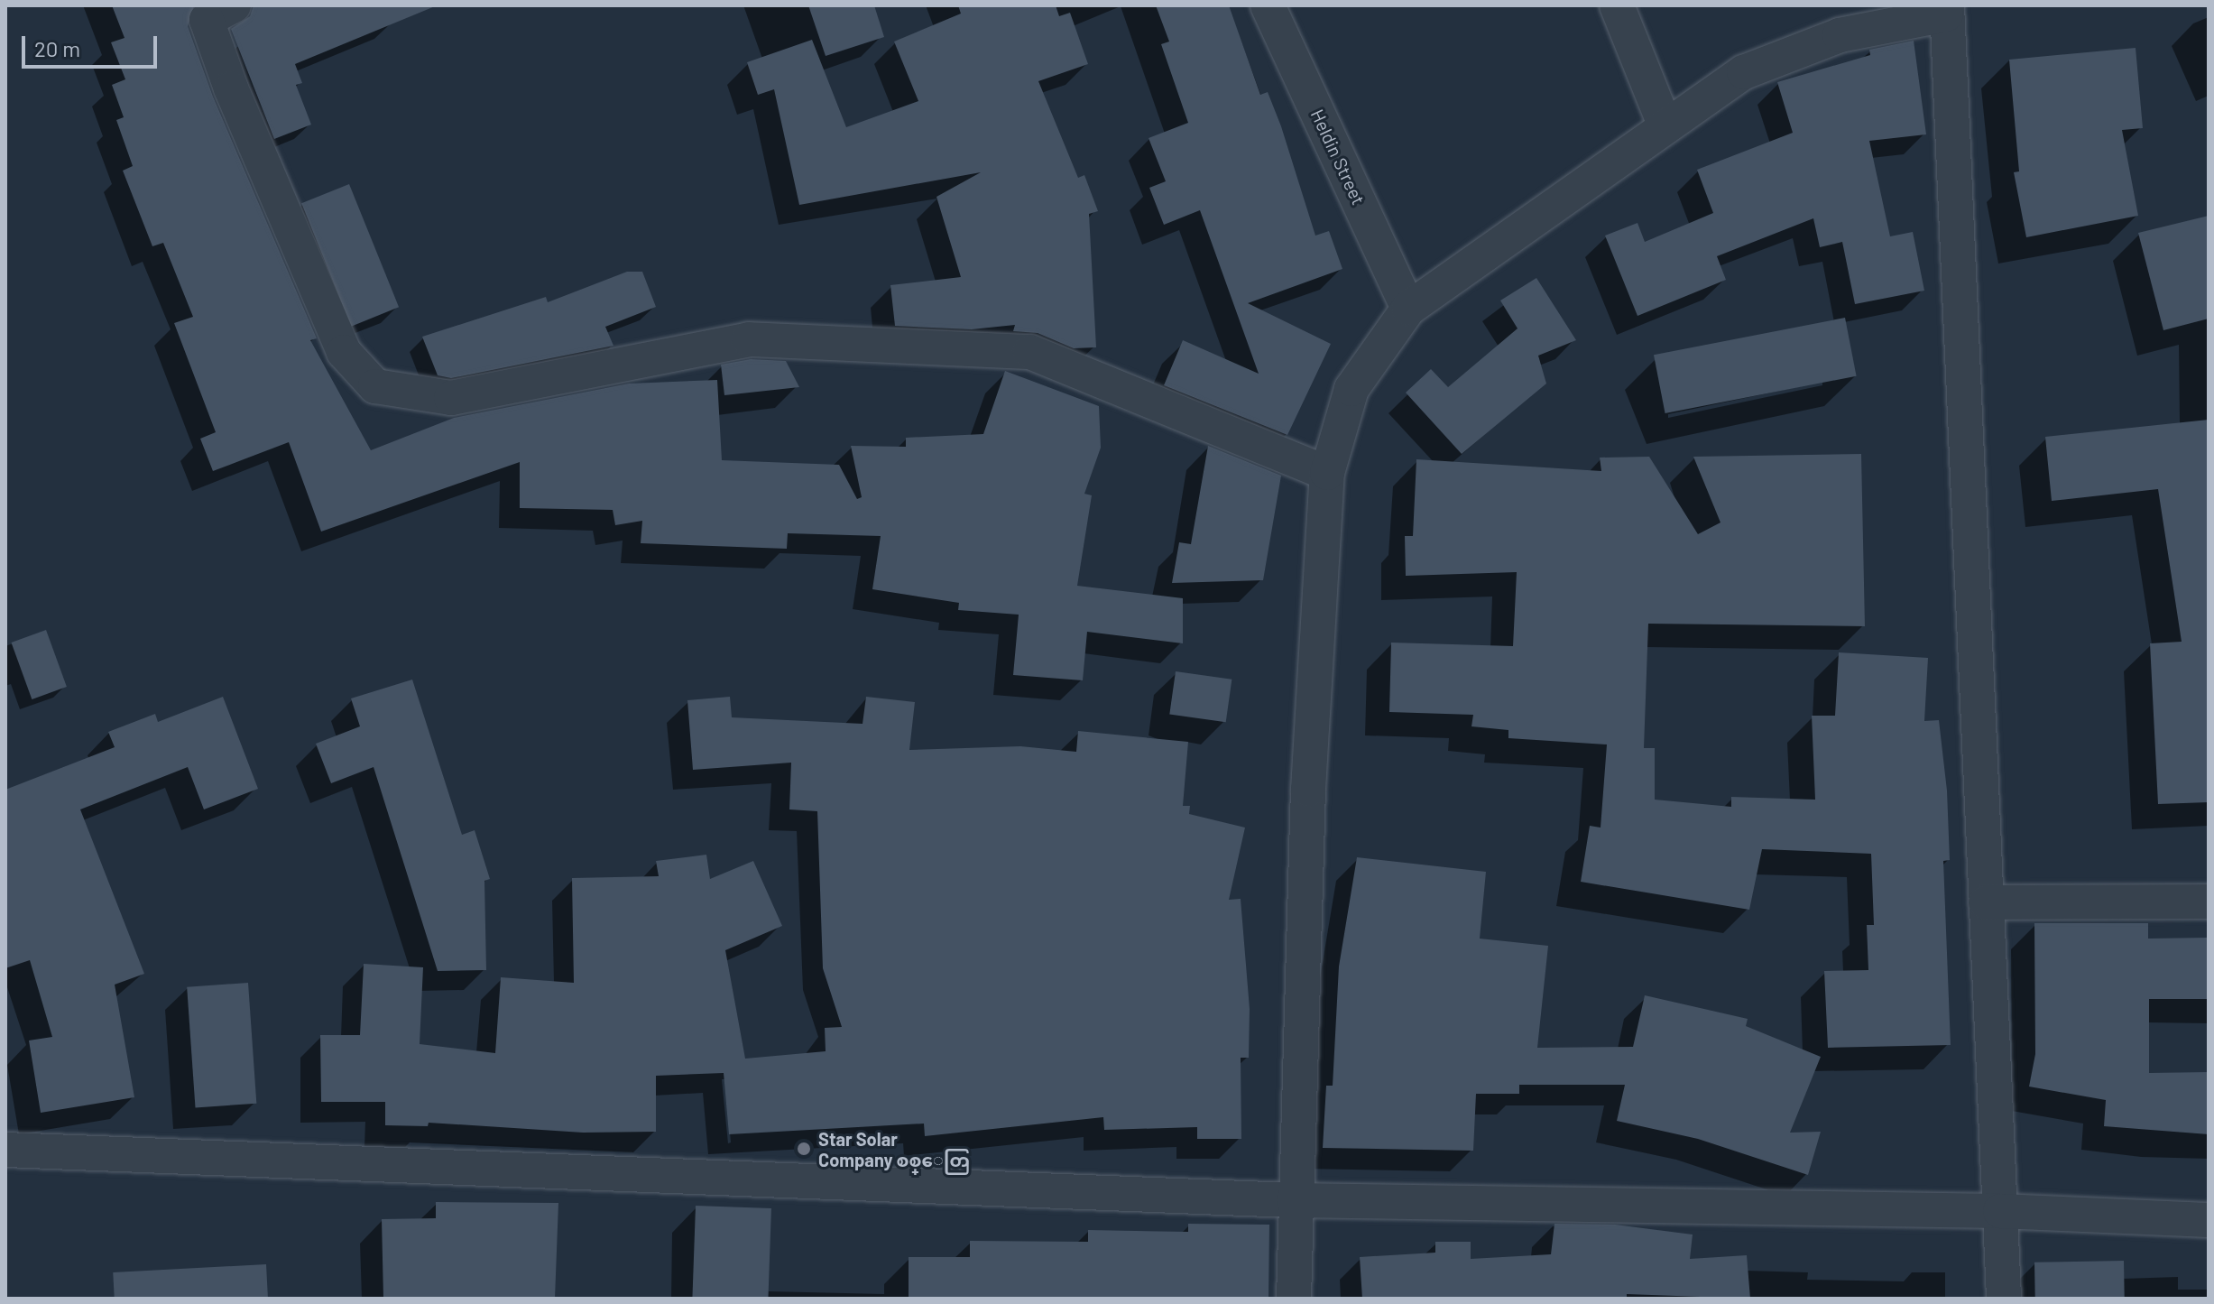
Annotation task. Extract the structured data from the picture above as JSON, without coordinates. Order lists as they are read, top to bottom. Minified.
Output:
{"streets":{"street":["Heldin Street"]},"places":["Star Solar Company စစ္ေတြ"],"scale_bar":"20 m"}
